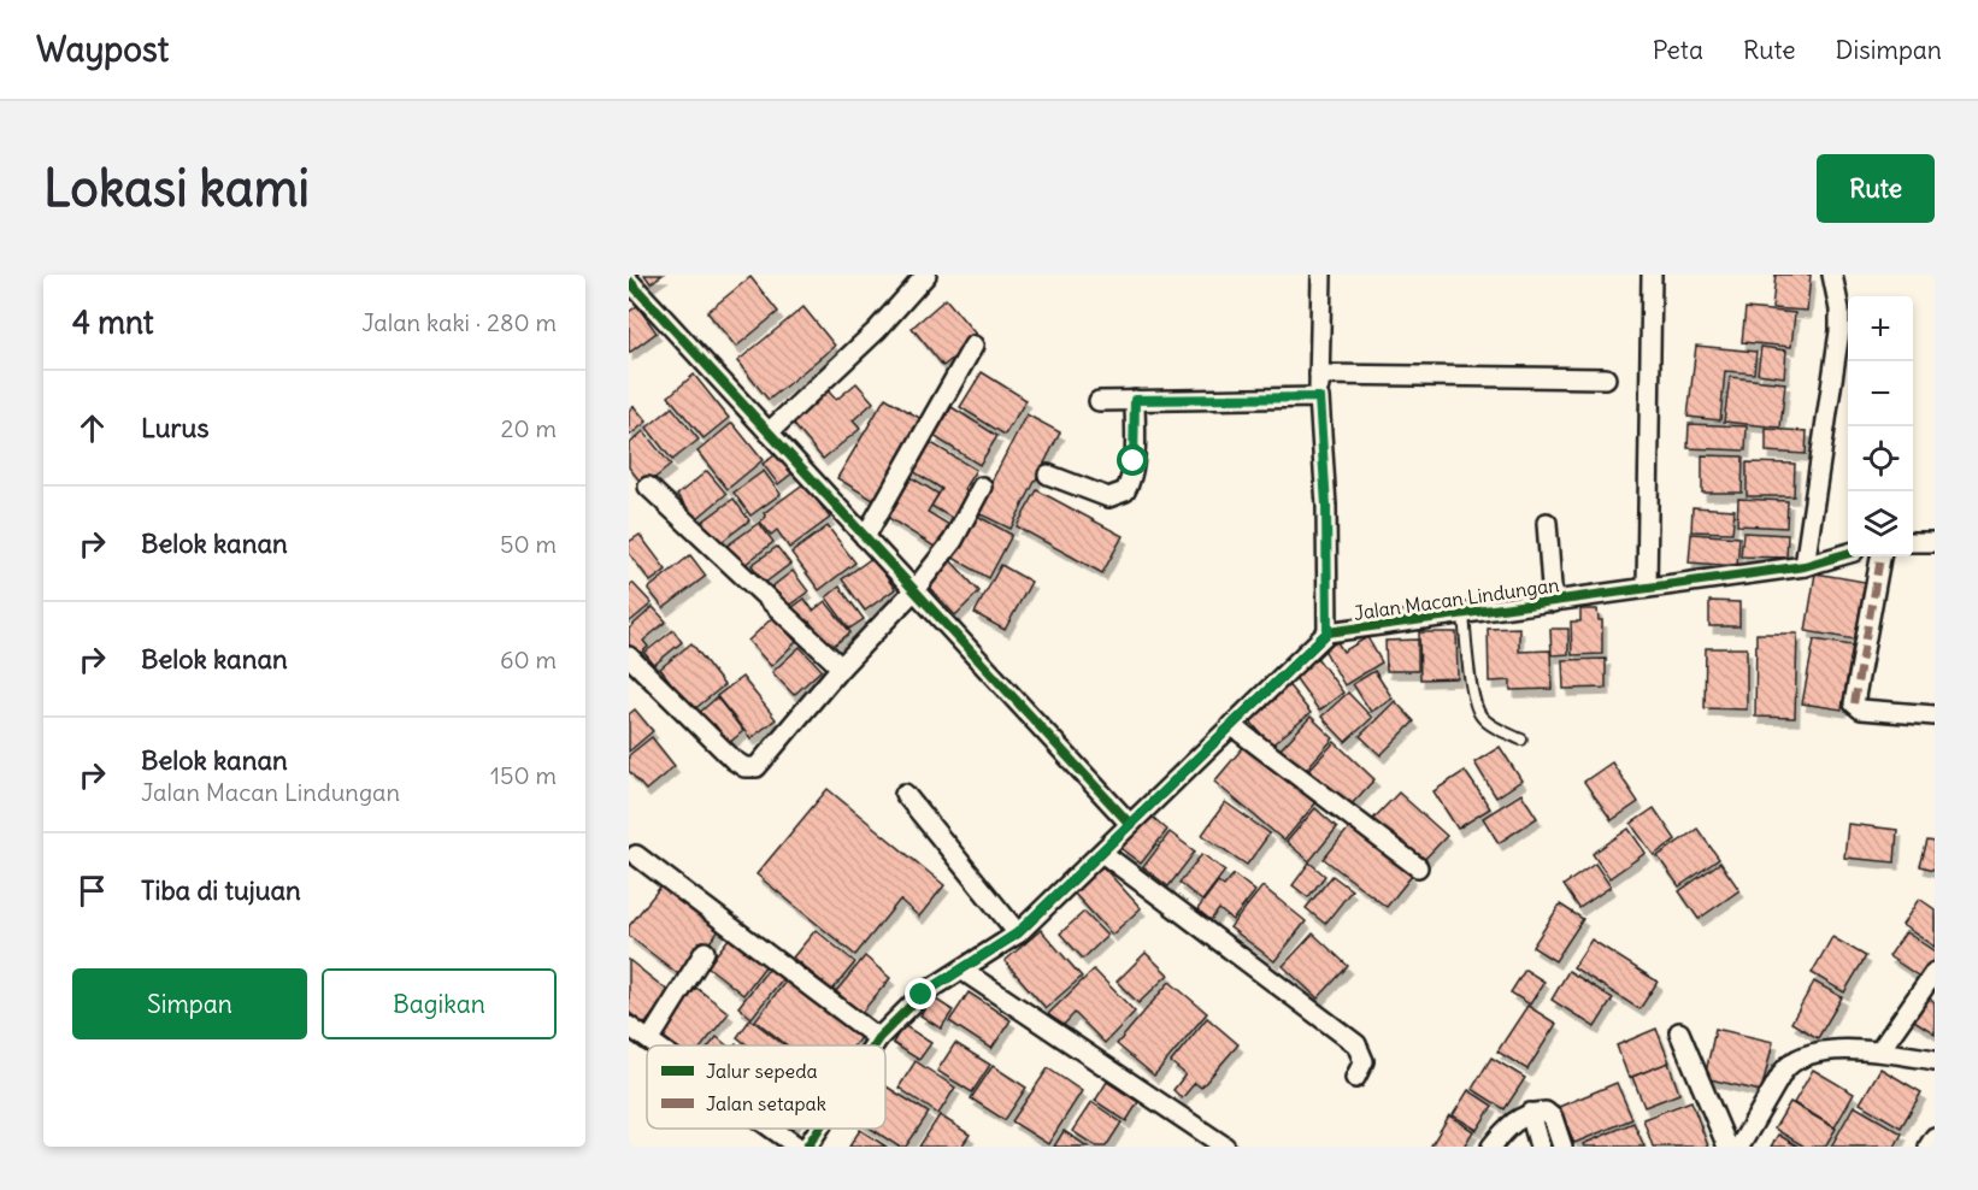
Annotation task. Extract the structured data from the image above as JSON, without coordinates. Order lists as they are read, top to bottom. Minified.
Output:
{"streets":{"street":["Jalan Macan Lindungan"]},"legend":["Jalur sepeda","Jalan setapak"],"page":{"header":"Waypost","nav":["Peta","Rute","Disimpan"],"buttons":["Rute",["Simpan","Bagikan"]],"title":"Lokasi kami","heading":["4 mnt","Jalan kaki · 280 m"],"map_buttons":["+","−"],"list":[["Lurus","20 m"],["Belok kanan","50 m"],["Belok kanan","60 m"],["Belok kanan","Jalan Macan Lindungan","150 m"],"Tiba di tujuan"]}}
